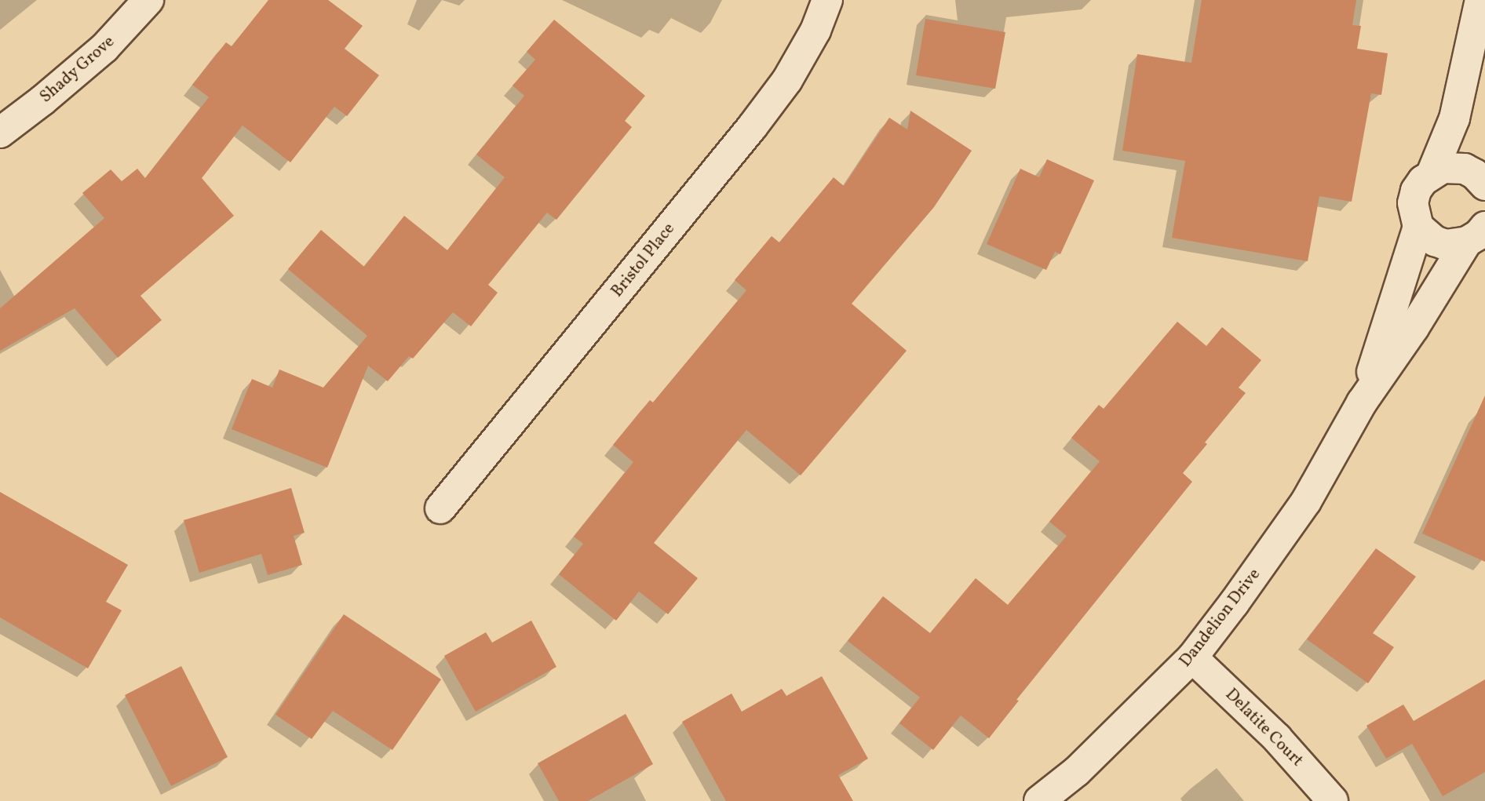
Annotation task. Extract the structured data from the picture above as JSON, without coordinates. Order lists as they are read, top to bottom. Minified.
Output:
{"streets":{"street":["Shady Grove","Bristol Place","Dandelion Drive","Delatite Court"]},"crossings":[["Dandelion Drive","Delatite Court"]]}
